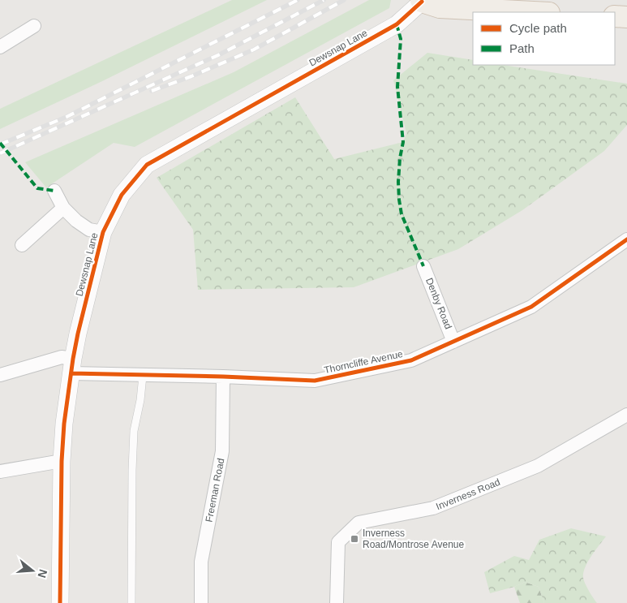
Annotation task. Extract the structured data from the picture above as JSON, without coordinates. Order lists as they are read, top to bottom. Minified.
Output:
{"streets":{"street":["Dewsnap Lane","Denby Road","Thorncliffe Avenue","Freeman Road","Inverness Road"]},"crossings":[["Dewsnap Lane","Thorncliffe Avenue"],["Denby Road","Thorncliffe Avenue"],["Thorncliffe Avenue","Freeman Road"]],"places":{"transit":["Inverness Road/Montrose Avenue"]},"legend":["Cycle path","Path"],"north":"right"}
